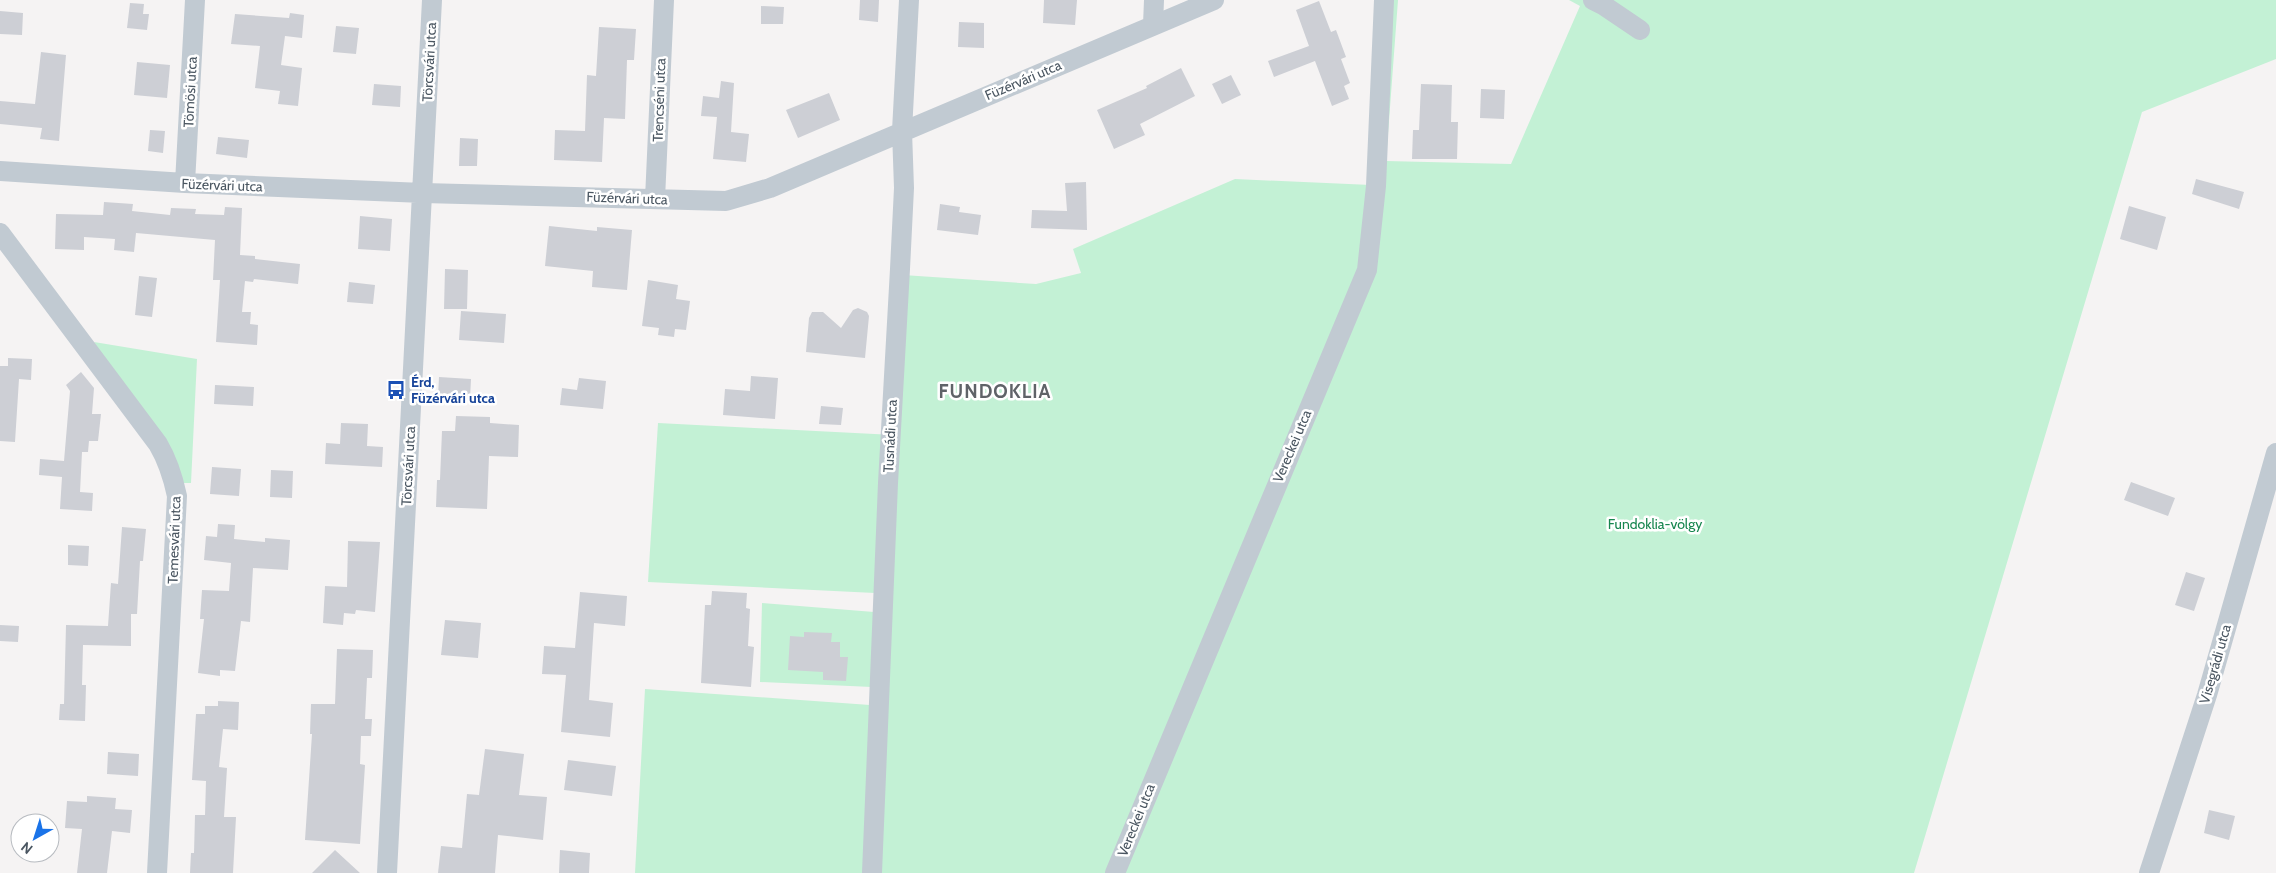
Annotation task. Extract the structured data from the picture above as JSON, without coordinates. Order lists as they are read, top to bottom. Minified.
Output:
{"streets":{"street":["Törcsvári utca","Füzérvári utca","Tömösi utca","Trencséni utca","Tusnádi utca","Vereckei utca","Temesvári utca","Visegrádi utca"]},"crossings":[["Törcsvári utca","Füzérvári utca"],["Füzérvári utca","Tömösi utca"],["Füzérvári utca","Trencséni utca"],["Füzérvári utca","Tusnádi utca"]],"districts":["FUNDOKLIA"],"parks":["Fundoklia-völgy"],"places":{"bus stop":["Érd, Füzérvári utca"]},"north":"bottom left"}
